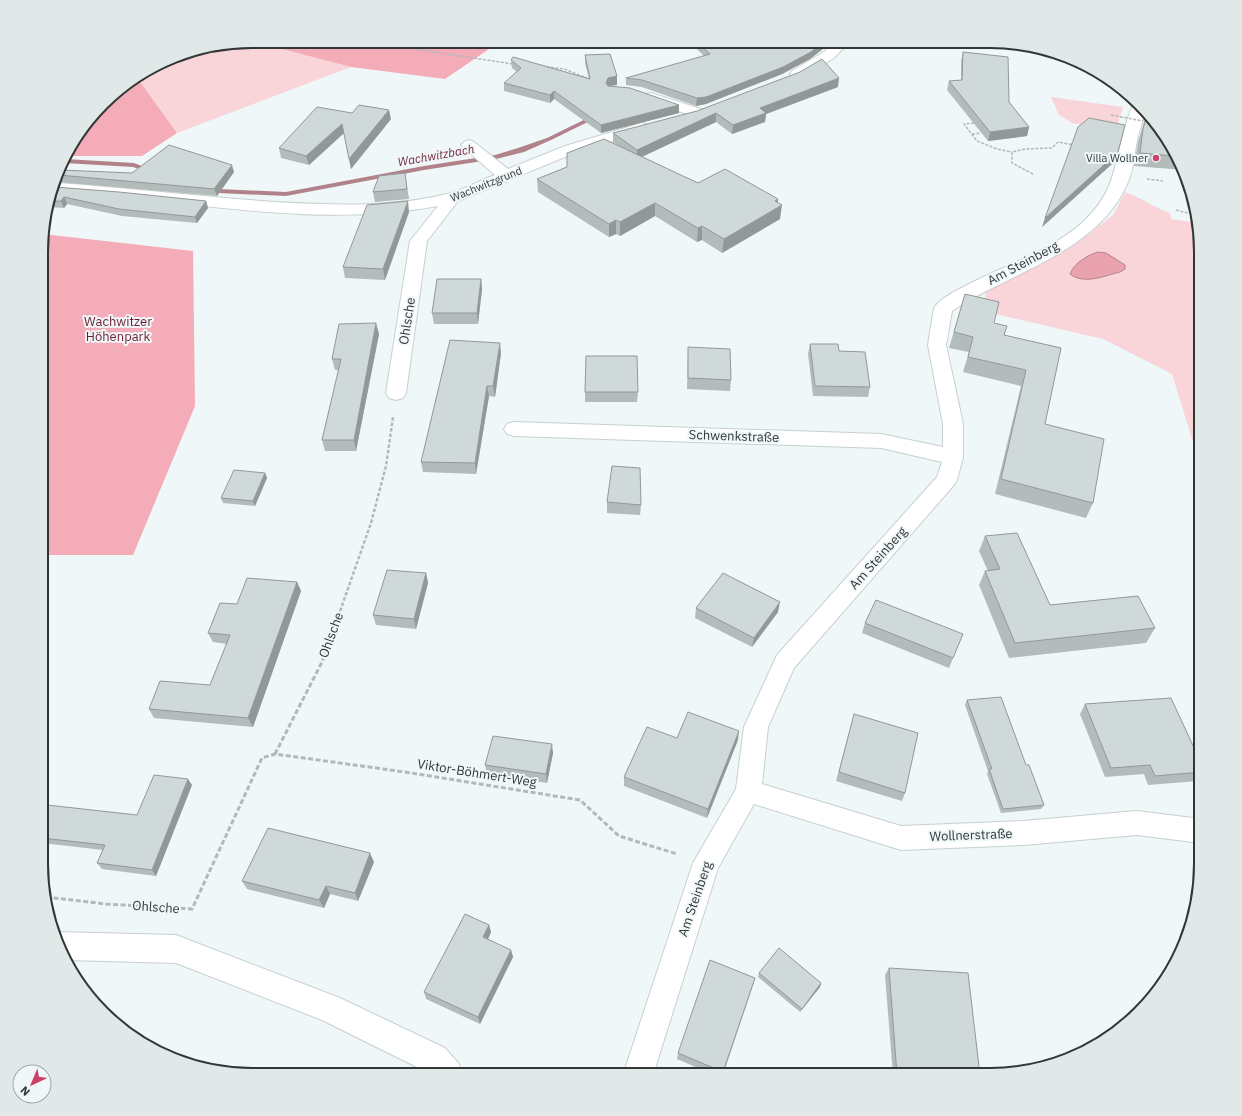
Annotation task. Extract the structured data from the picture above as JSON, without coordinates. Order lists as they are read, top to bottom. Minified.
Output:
{"streets":{"street":["Wachwitzgrund","Am Steinberg","Ohlsche","Schwenkstraße","Wollnerstraße"],"path":["Viktor-Böhmert-Weg"]},"crossings":[["Wachwitzgrund","Ohlsche"],["Am Steinberg","Schwenkstraße"],["Am Steinberg","Viktor-Böhmert-Weg"],["Am Steinberg","Wollnerstraße"],["Ohlsche","Viktor-Böhmert-Weg"]],"water":["Wachwitzbach"],"parks":["Wachwitzer Höhenpark"],"places":["Villa Wollner"],"north":"bottom left"}
